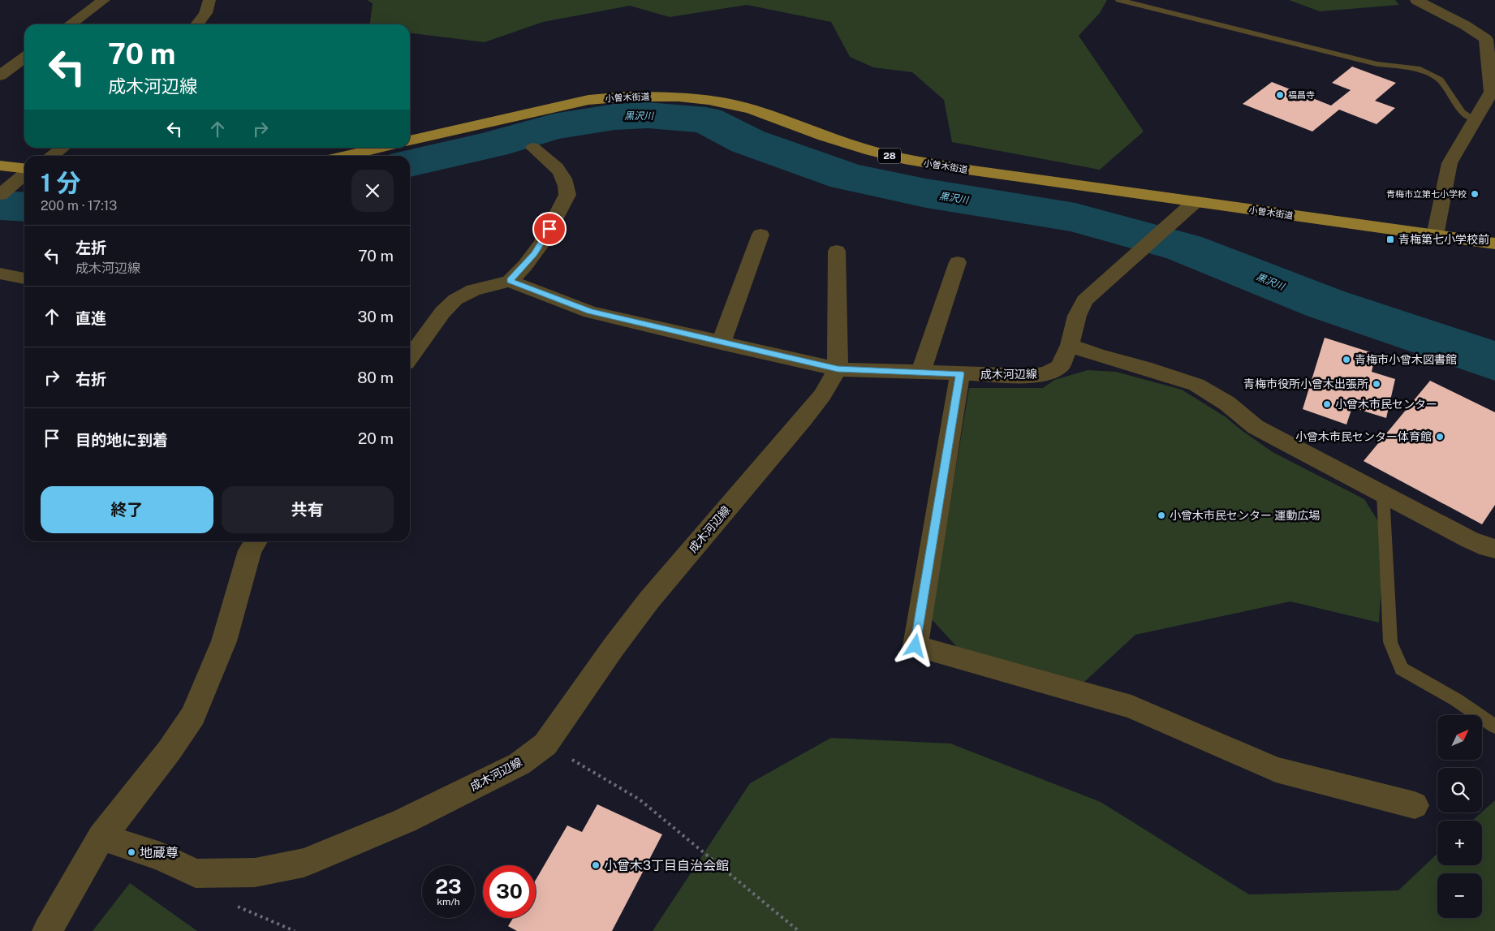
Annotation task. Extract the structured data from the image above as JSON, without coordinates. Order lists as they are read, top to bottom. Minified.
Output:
{"streets":{"main road":["小曽木街道","28"],"street":["成木河辺線"]},"crossings":[["小曽木街道","成木河辺線"]],"water":["黒沢川"],"places":{"other":["福昌寺","青梅市立第七小学校","青梅市小曾木図書館","青梅市役所小曾木出張所","小曾木市民センター","小曾木市民センター体育館","小曾木市民センター 運動広場","地蔵尊","小曾木3丁目自治会館"],"transit":["青梅第七小学校前"]},"north":"top right","page":{"turn":["70 m","成木河辺線"],"heading":["1 分","200 m · 17:13"],"list":[{"name":"左折","note":"成木河辺線","value":"70 m"},{"name":"直進","value":"30 m"},{"name":"右折","value":"80 m"},{"name":"目的地に到着","value":"20 m"}],"buttons":["終了","共有"],"map_buttons":["+","−"],"speed":"23 km/h","limit":"30"}}
